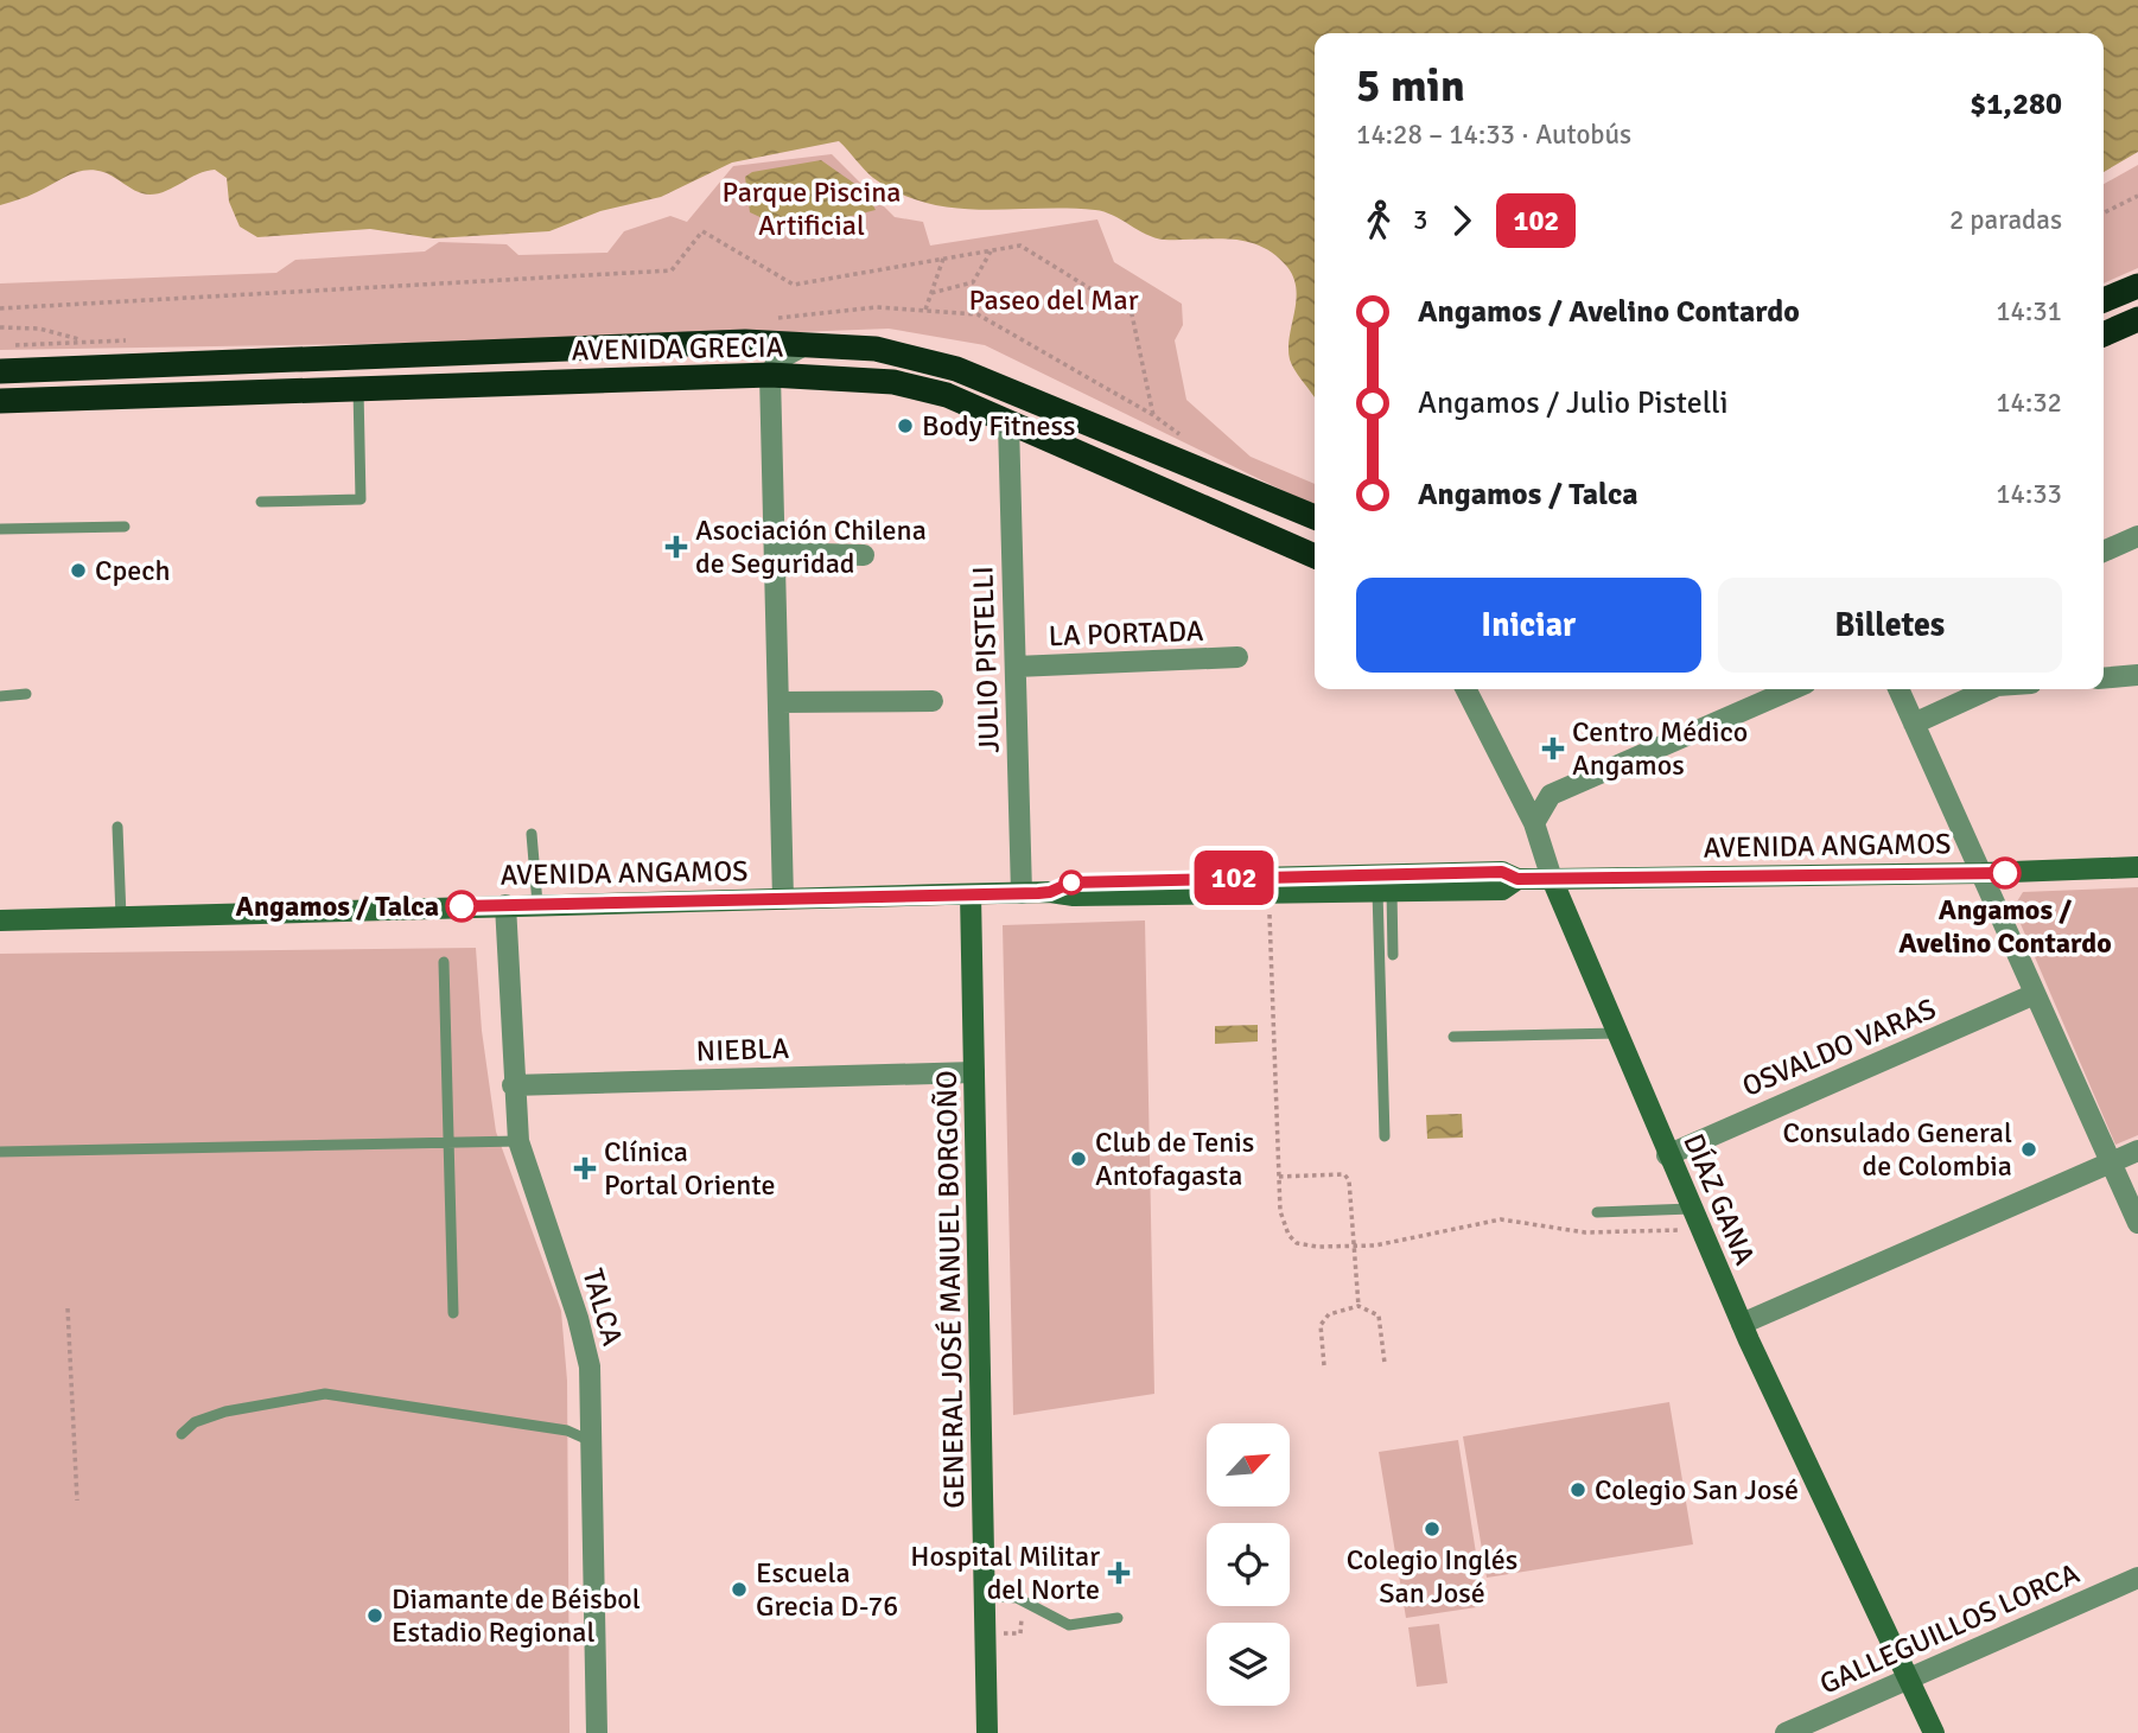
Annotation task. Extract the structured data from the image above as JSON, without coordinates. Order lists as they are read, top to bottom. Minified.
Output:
{"streets":{"highway":["AVENIDA GRECIA"],"main road":["AVENIDA ANGAMOS","DÍAZ GANA","GENERAL JOSÉ MANUEL BORGOÑO"],"street":["LA PORTADA","JULIO PISTELLI","OSVALDO VARAS","NIEBLA","TALCA","GALLEGUILLOS LORCA"]},"crossings":[["AVENIDA GRECIA","JULIO PISTELLI"],["LA PORTADA","JULIO PISTELLI"],["JULIO PISTELLI","AVENIDA ANGAMOS"],["AVENIDA ANGAMOS","DÍAZ GANA"],["AVENIDA ANGAMOS","GENERAL JOSÉ MANUEL BORGOÑO"],["AVENIDA ANGAMOS","TALCA"],["OSVALDO VARAS","DÍAZ GANA"],["NIEBLA","GENERAL JOSÉ MANUEL BORGOÑO"],["NIEBLA","TALCA"],["DÍAZ GANA","GALLEGUILLOS LORCA"]],"parks":["Parque Piscina Artificial","Paseo del Mar"],"places":{"other":["Body Fitness","Cpech","Angamos / Avelino Contardo","Angamos / Talca","Consulado General de Colombia","Club de Tenis Antofagasta","Colegio San José","Colegio Inglés San José","Escuela Grecia D-76","Diamante de Béisbol Estadio Regional"],"health":["Asociación Chilena de Seguridad","Centro Médico Angamos","Clínica Portal Oriente","Hospital Militar del Norte"]},"lines":["bus line 102"],"north":"top right","page":{"on_map":"102","heading":["5 min","14:28 – 14:33 · Autobús","$1,280"],"legs":["3","102","2 paradas"],"list":[{"name":"Angamos / Avelino Contardo","value":"14:31"},{"name":"Angamos / Julio Pistelli","value":"14:32"},{"name":"Angamos / Talca","value":"14:33"}],"buttons":["Iniciar","Billetes"]}}
